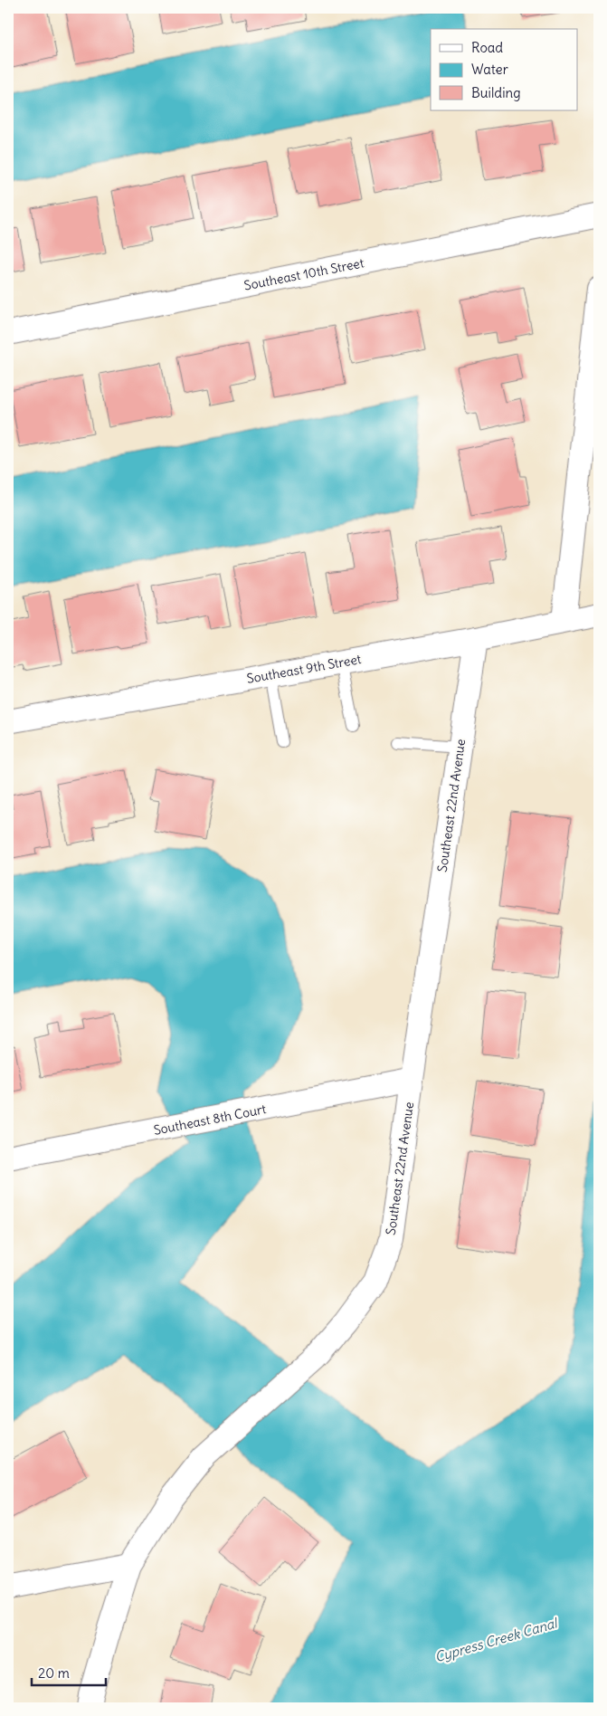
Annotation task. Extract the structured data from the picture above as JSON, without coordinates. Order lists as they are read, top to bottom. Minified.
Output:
{"streets":{"street":["Southeast 10th Street","Southeast 9th Street","Southeast 22nd Avenue","Southeast 8th Court"]},"crossings":[["Southeast 9th Street","Southeast 22nd Avenue"],["Southeast 22nd Avenue","Southeast 8th Court"]],"water":["Cypress Creek Canal"],"legend":["Road","Water","Building"],"scale_bar":"20 m"}
